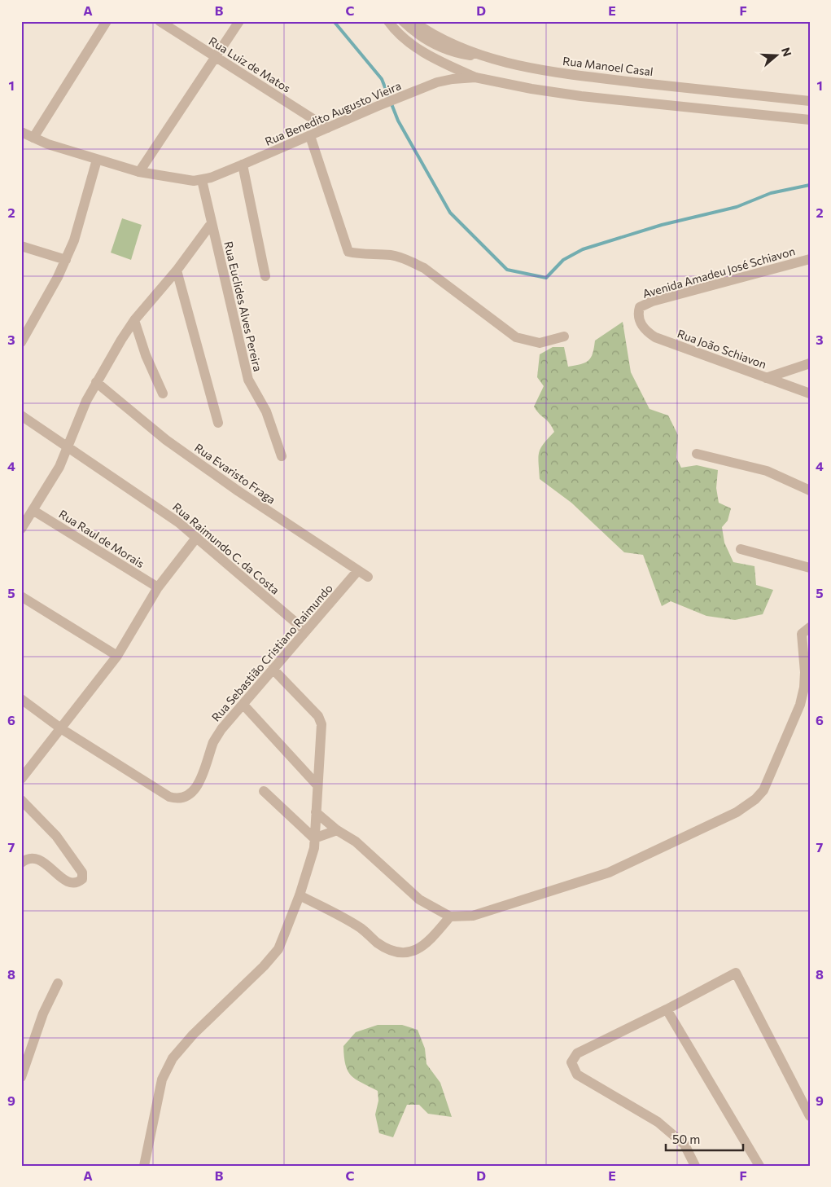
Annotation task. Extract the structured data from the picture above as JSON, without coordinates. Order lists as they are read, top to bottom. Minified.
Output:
{"streets":{"street":["Rua Luiz de Matos","Rua Manoel Casal","Rua Benedito Augusto Vieira","Avenida Amadeu José Schiavon","Rua Euclides Alves Pereira","Rua João Schiavon","Rua Evaristo Fraga","Rua Raul de Morais","Rua Raimundo C. da Costa","Rua Sebastião Cristiano Raimundo"]},"crossings":[["Rua Luiz de Matos","Rua Benedito Augusto Vieira"],["Rua Benedito Augusto Vieira","Rua Euclides Alves Pereira"],["Avenida Amadeu José Schiavon","Rua João Schiavon"],["Rua Evaristo Fraga","Rua Sebastião Cristiano Raimundo"],["Rua Raimundo C. da Costa","Rua Sebastião Cristiano Raimundo"]],"scale_bar":"50 m","north":"right","grid":{"columns":["A","B","C","D","E","F"],"rows":["1","2","3","4","5","6","7","8","9"]}}
